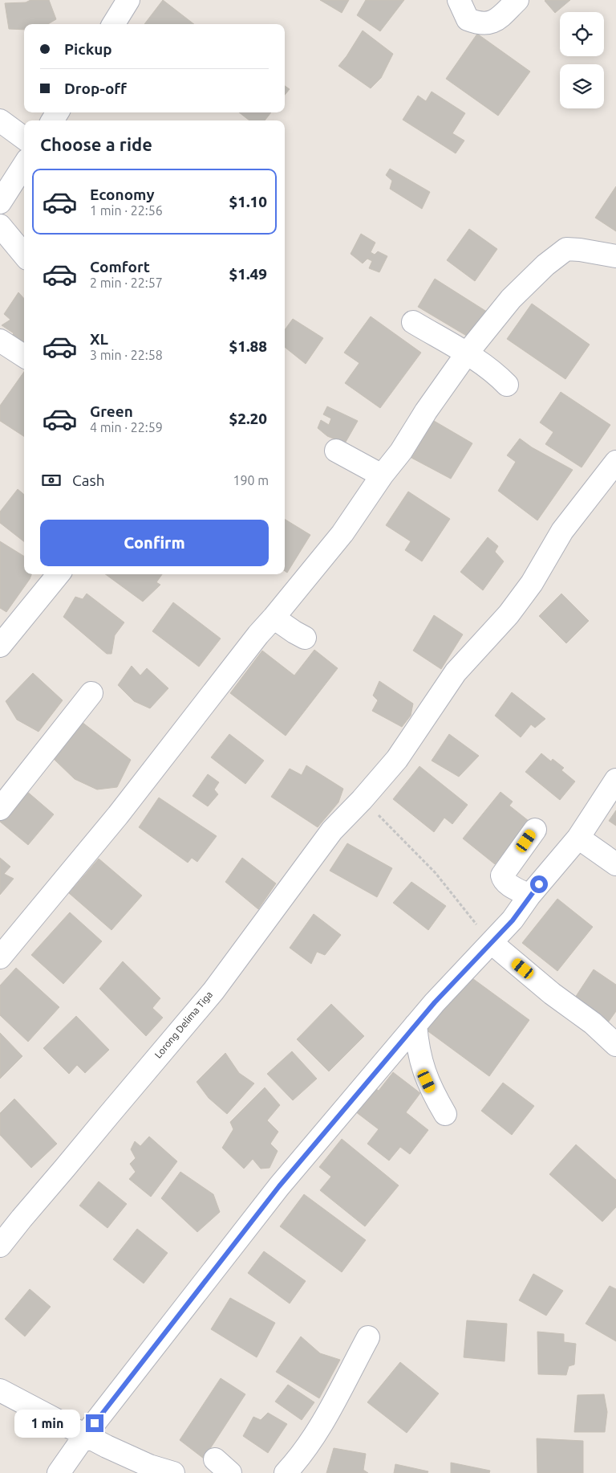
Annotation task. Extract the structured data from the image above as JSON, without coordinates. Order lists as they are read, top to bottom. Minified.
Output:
{"streets":{"street":["Lorong Delima Tiga"]},"page":{"banner":["Pickup","Drop-off"],"heading":"Choose a ride","list":[{"name":"Economy","note":"1 min · 22:56","value":"$1.10"},{"name":"Comfort","note":"2 min · 22:57","value":"$1.49"},{"name":"XL","note":"3 min · 22:58","value":"$1.88"},{"name":"Green","note":"4 min · 22:59","value":"$2.20"}],"pay":["Cash","190 m"],"buttons":"Confirm","bubble":"1 min"}}
